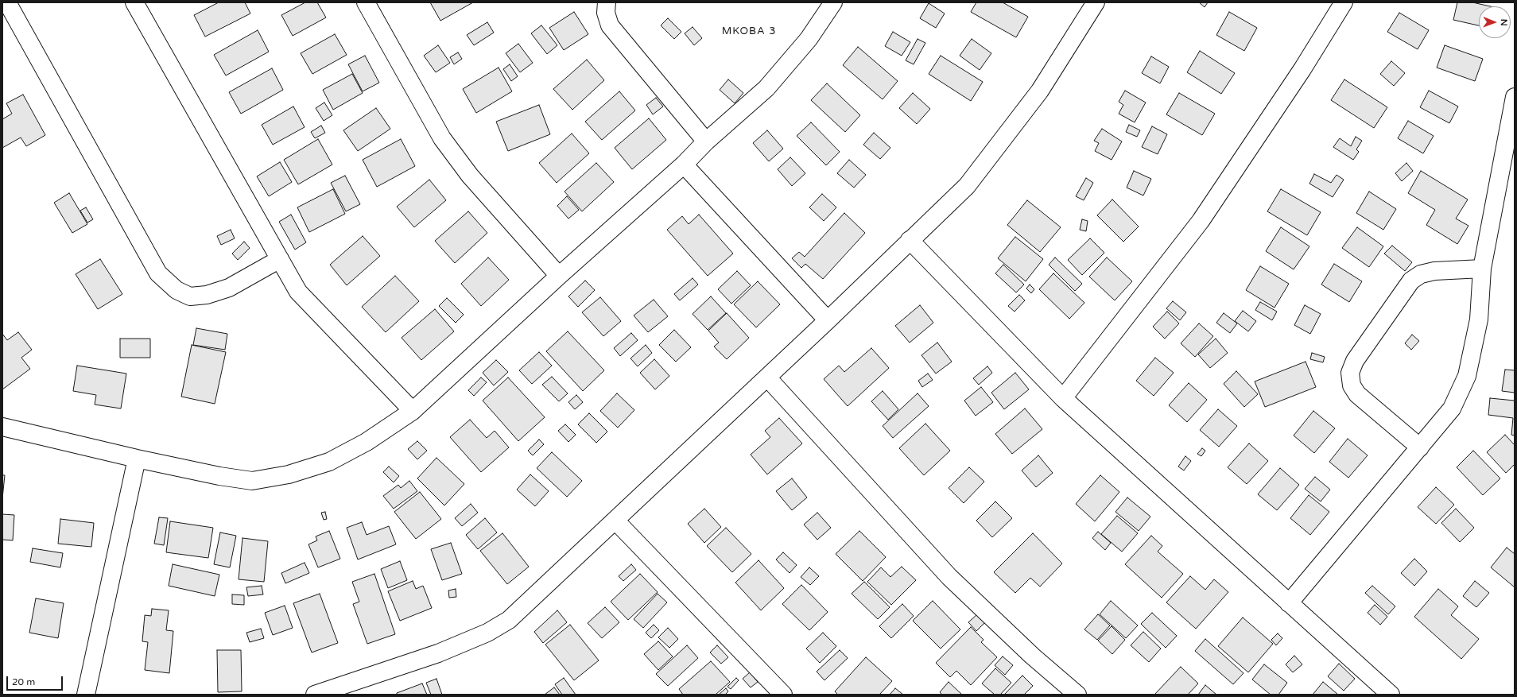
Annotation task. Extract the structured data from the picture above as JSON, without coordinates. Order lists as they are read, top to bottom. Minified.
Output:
{"districts":["MKOBA 3"],"scale_bar":"20 m","north":"right"}
